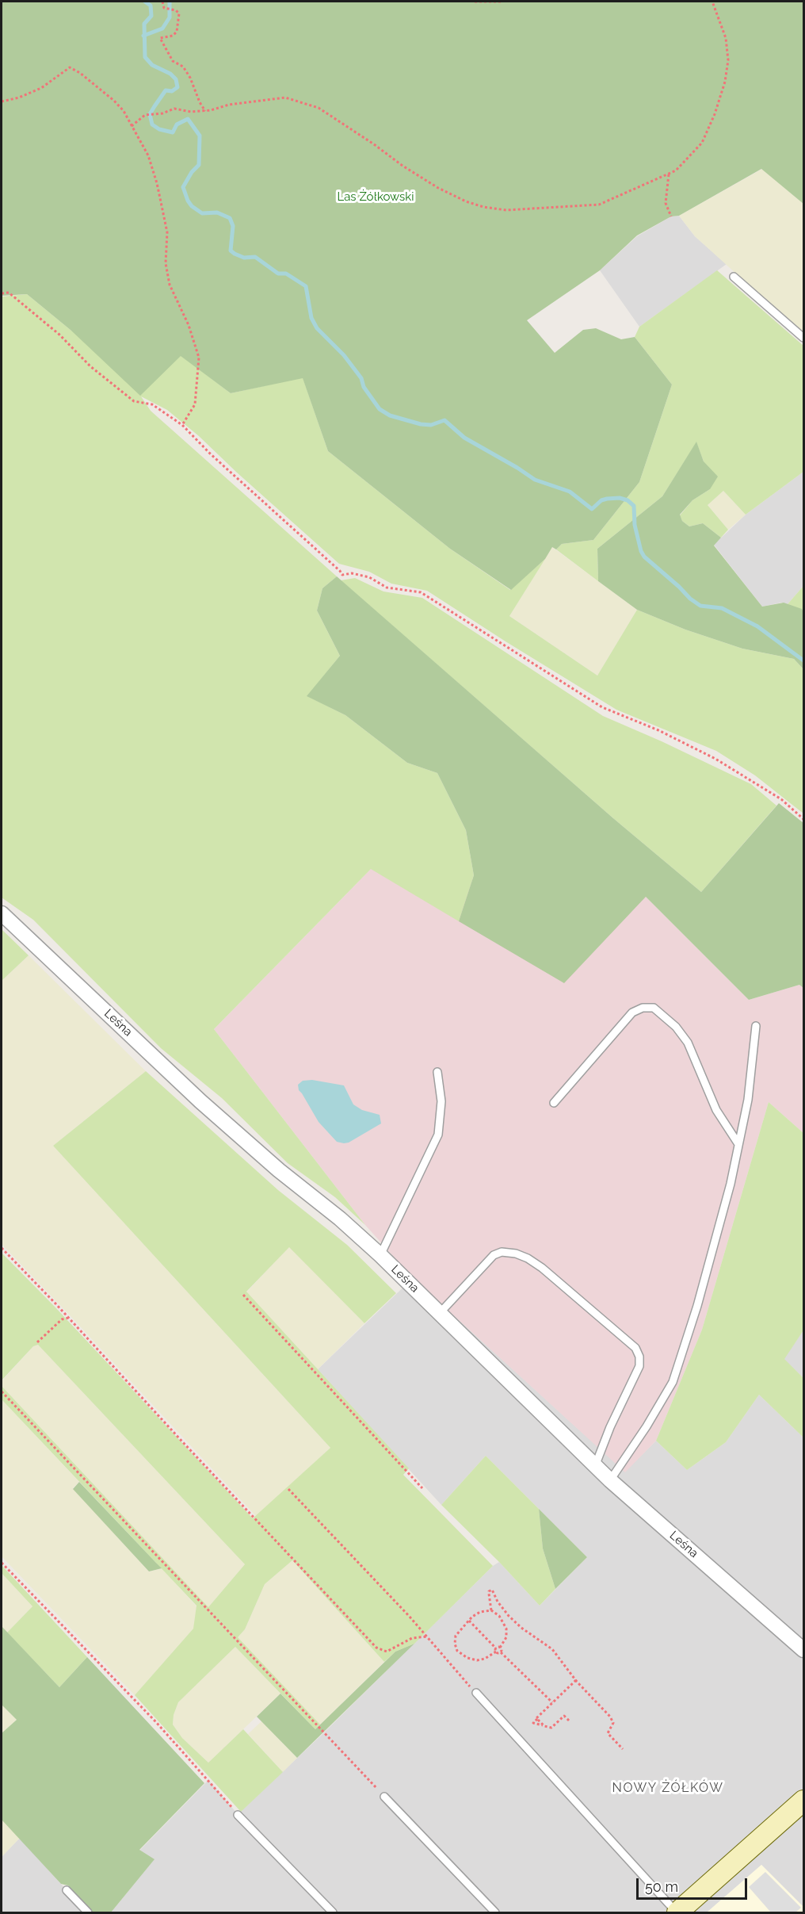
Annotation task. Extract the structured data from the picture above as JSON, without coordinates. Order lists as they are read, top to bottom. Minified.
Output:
{"streets":{"street":["Leśna"]},"districts":["NOWY ŻÓŁKÓW"],"parks":["Las Żółkowski"],"scale_bar":"50 m"}
